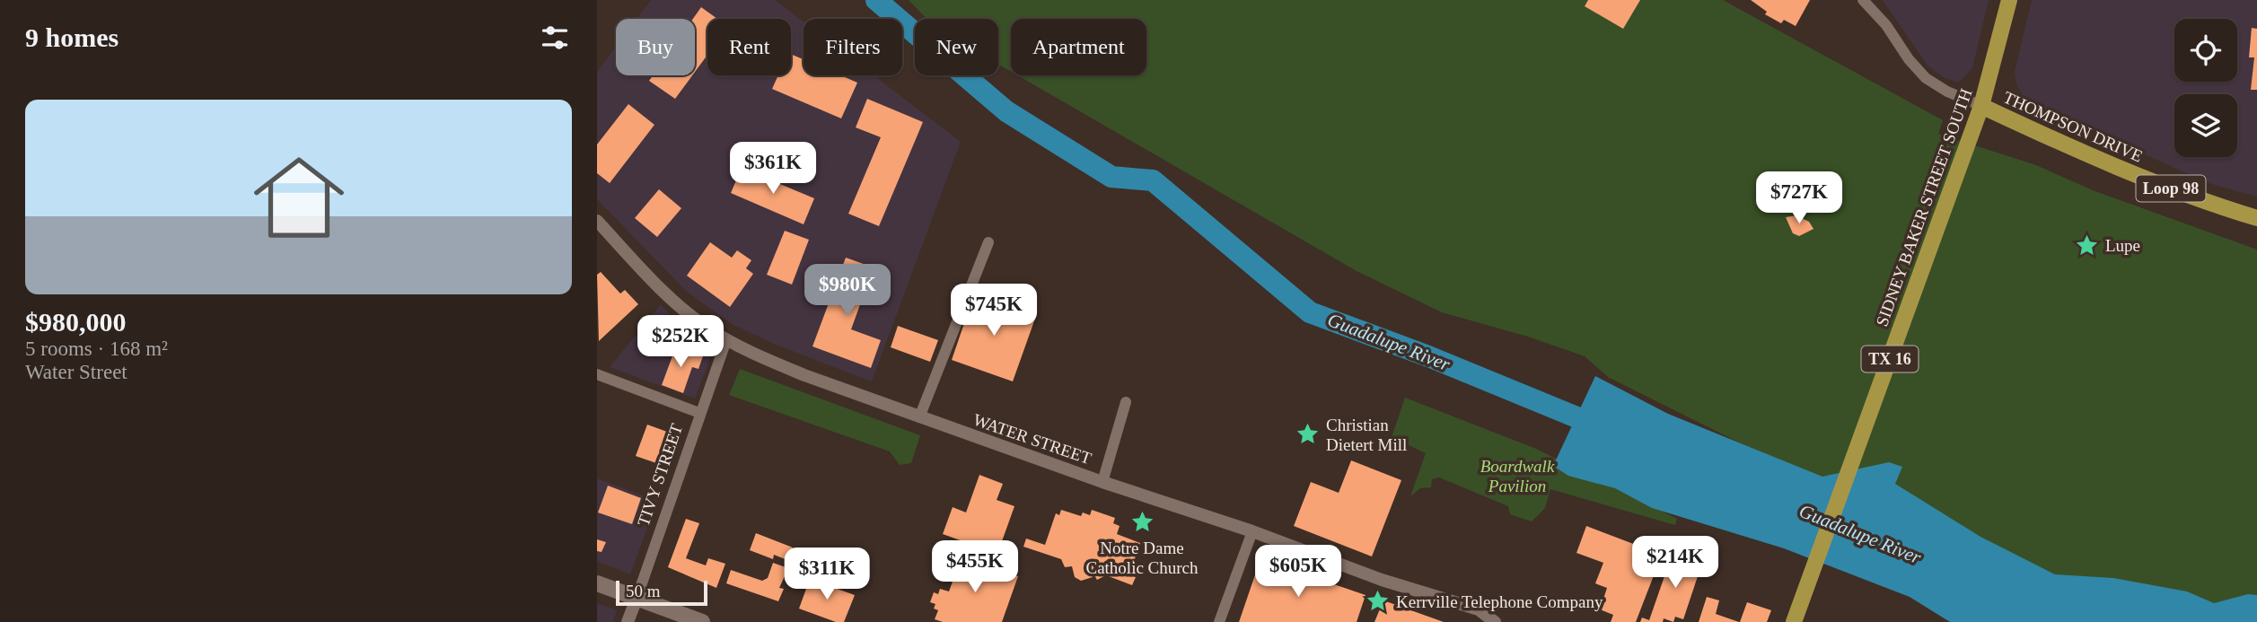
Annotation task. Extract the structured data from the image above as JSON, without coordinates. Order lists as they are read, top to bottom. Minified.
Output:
{"streets":{"main road":["THOMPSON DRIVE","Loop 98","SIDNEY BAKER STREET SOUTH","TX 16"],"street":["WATER STREET","TIVY STREET"]},"crossings":[["THOMPSON DRIVE","SIDNEY BAKER STREET SOUTH"],["WATER STREET","TIVY STREET"]],"water":["Guadalupe River"],"parks":["Boardwalk Pavilion"],"places":{"place":["Lupe","Christian Dietert Mill","Notre Dame Catholic Church","Kerrville Telephone Company"]},"scale_bar":"50 m","page":{"heading":"9 homes","chip":["Buy","Rent","Filters","New","Apartment"],"list":[{"name":"$980,000","note":"5 rooms · 168 m² · Water Street"}],"price":["$361K","$727K","$980K","$745K","$252K","$214K","$455K","$605K","$311K"],"scale":"50 m"}}
